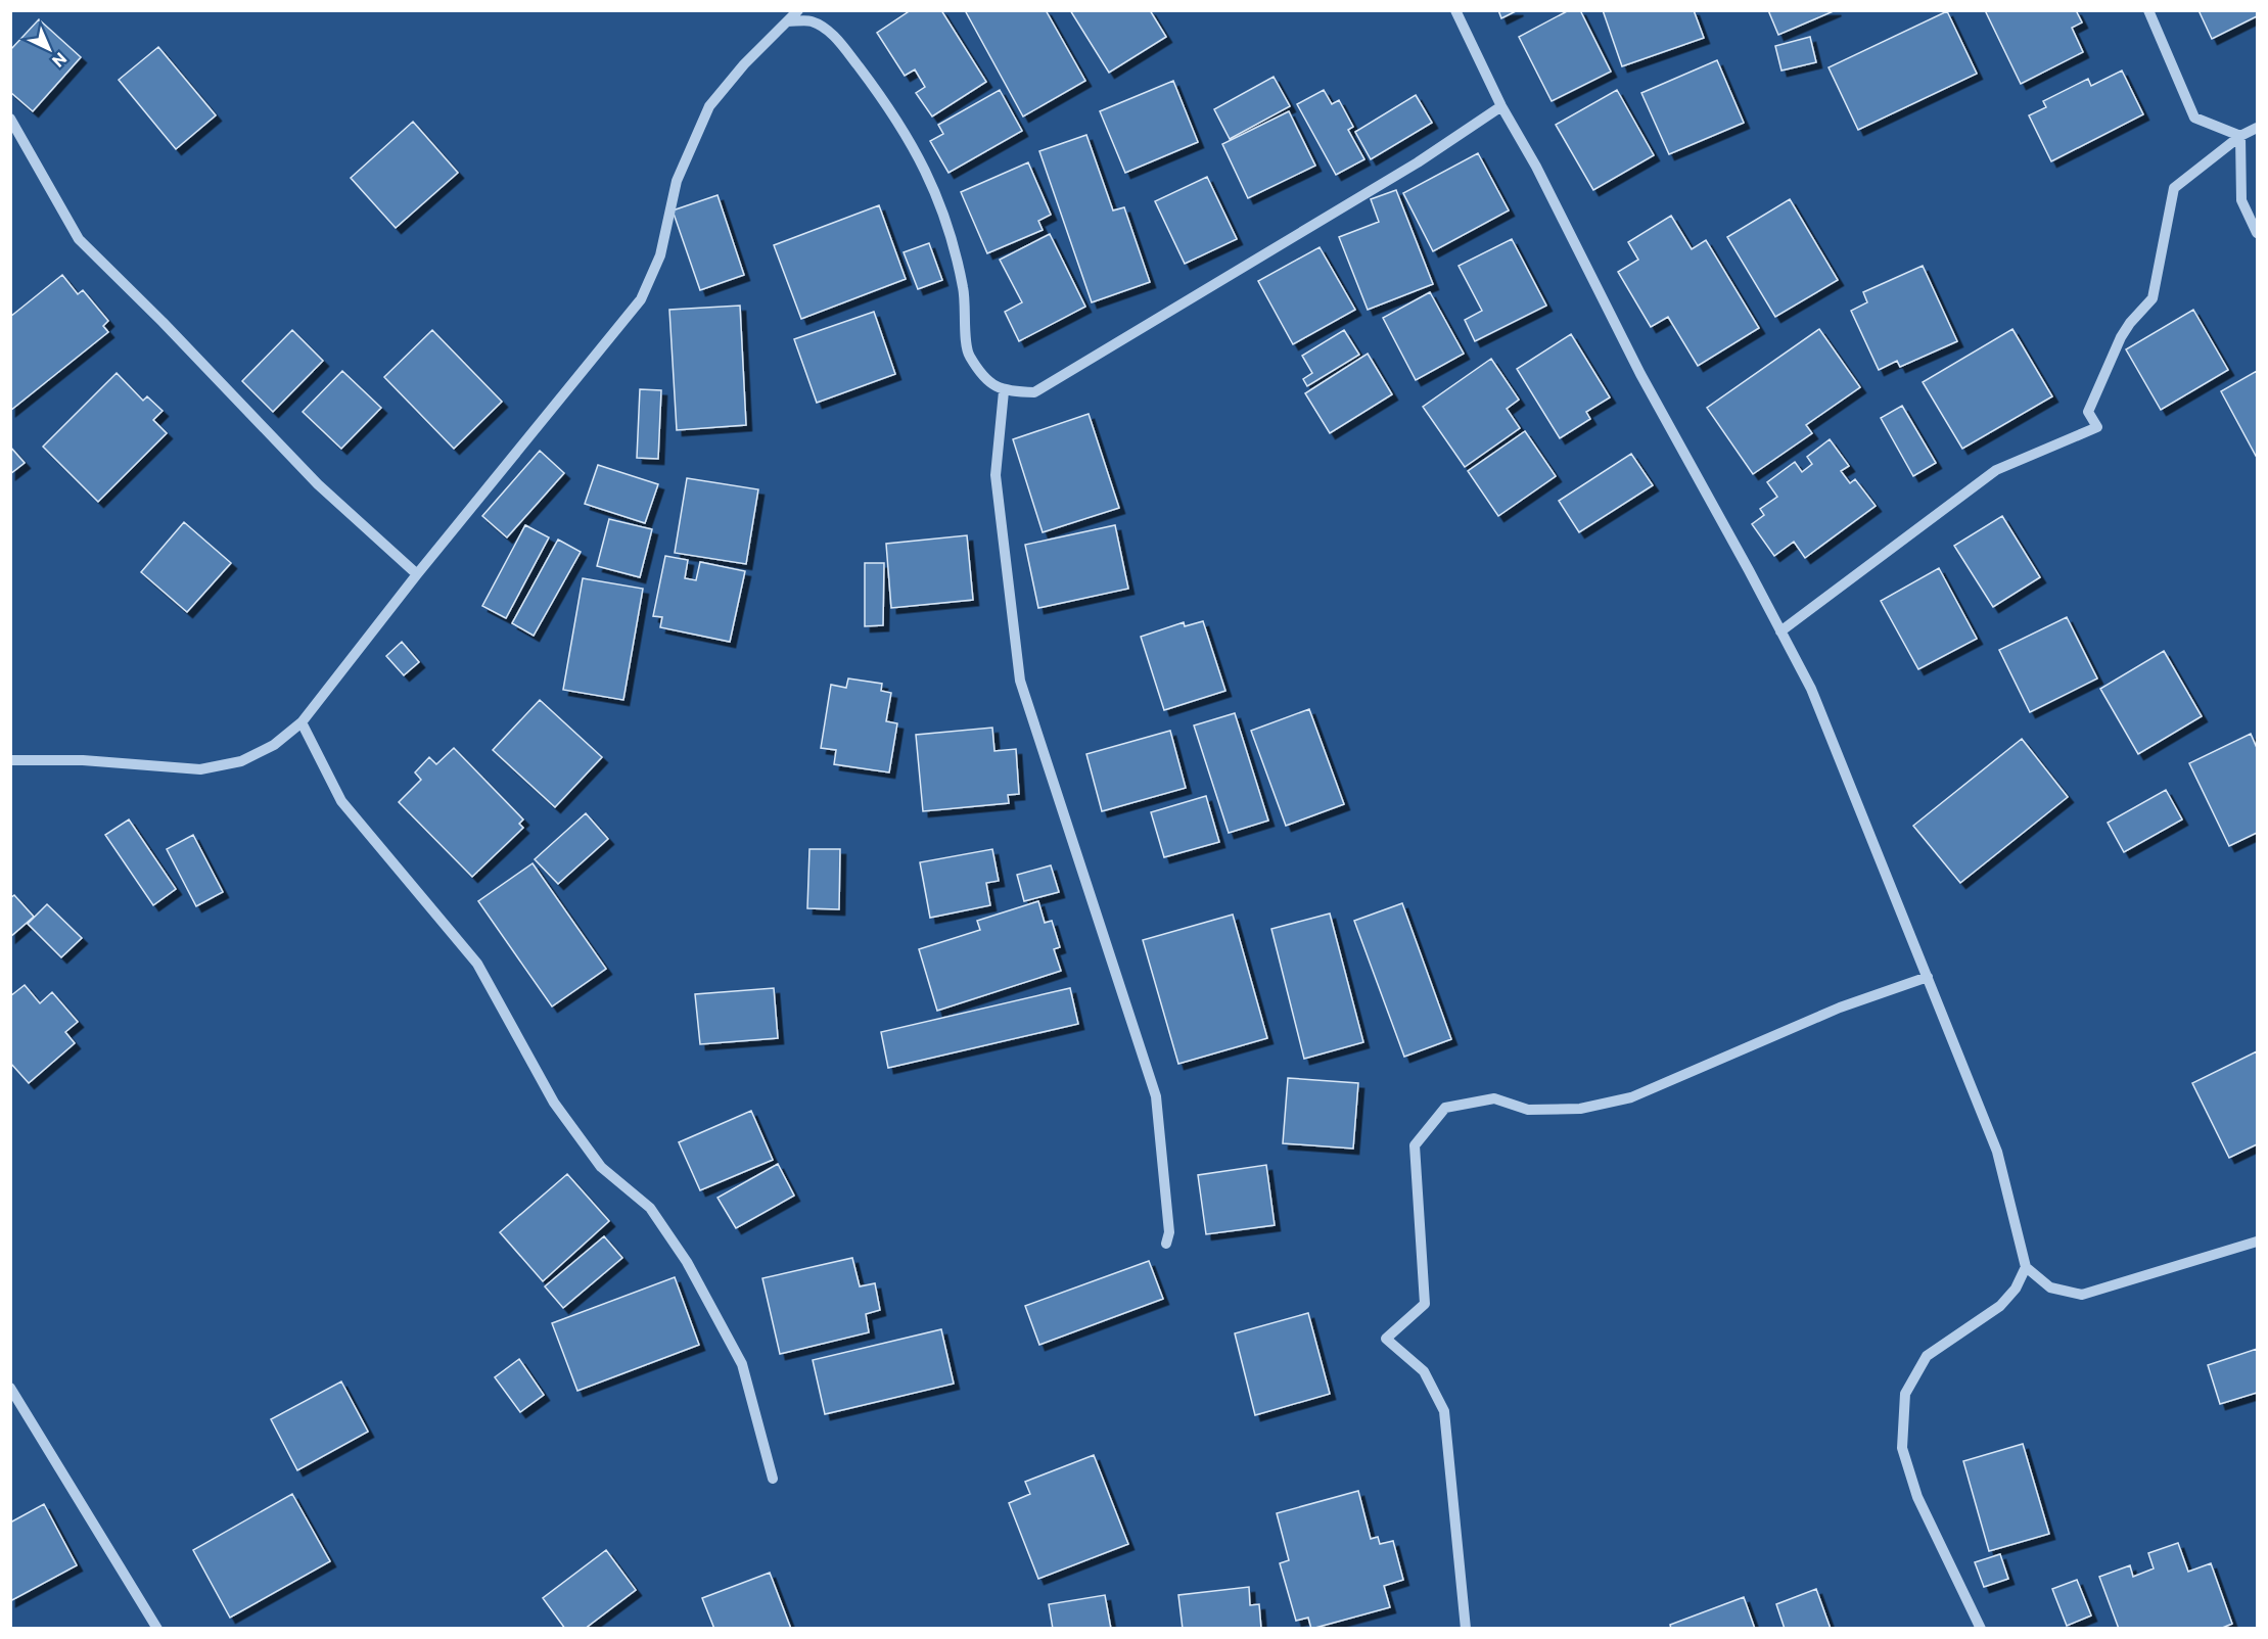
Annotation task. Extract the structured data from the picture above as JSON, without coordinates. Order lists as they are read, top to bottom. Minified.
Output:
{"north":"bottom right"}
